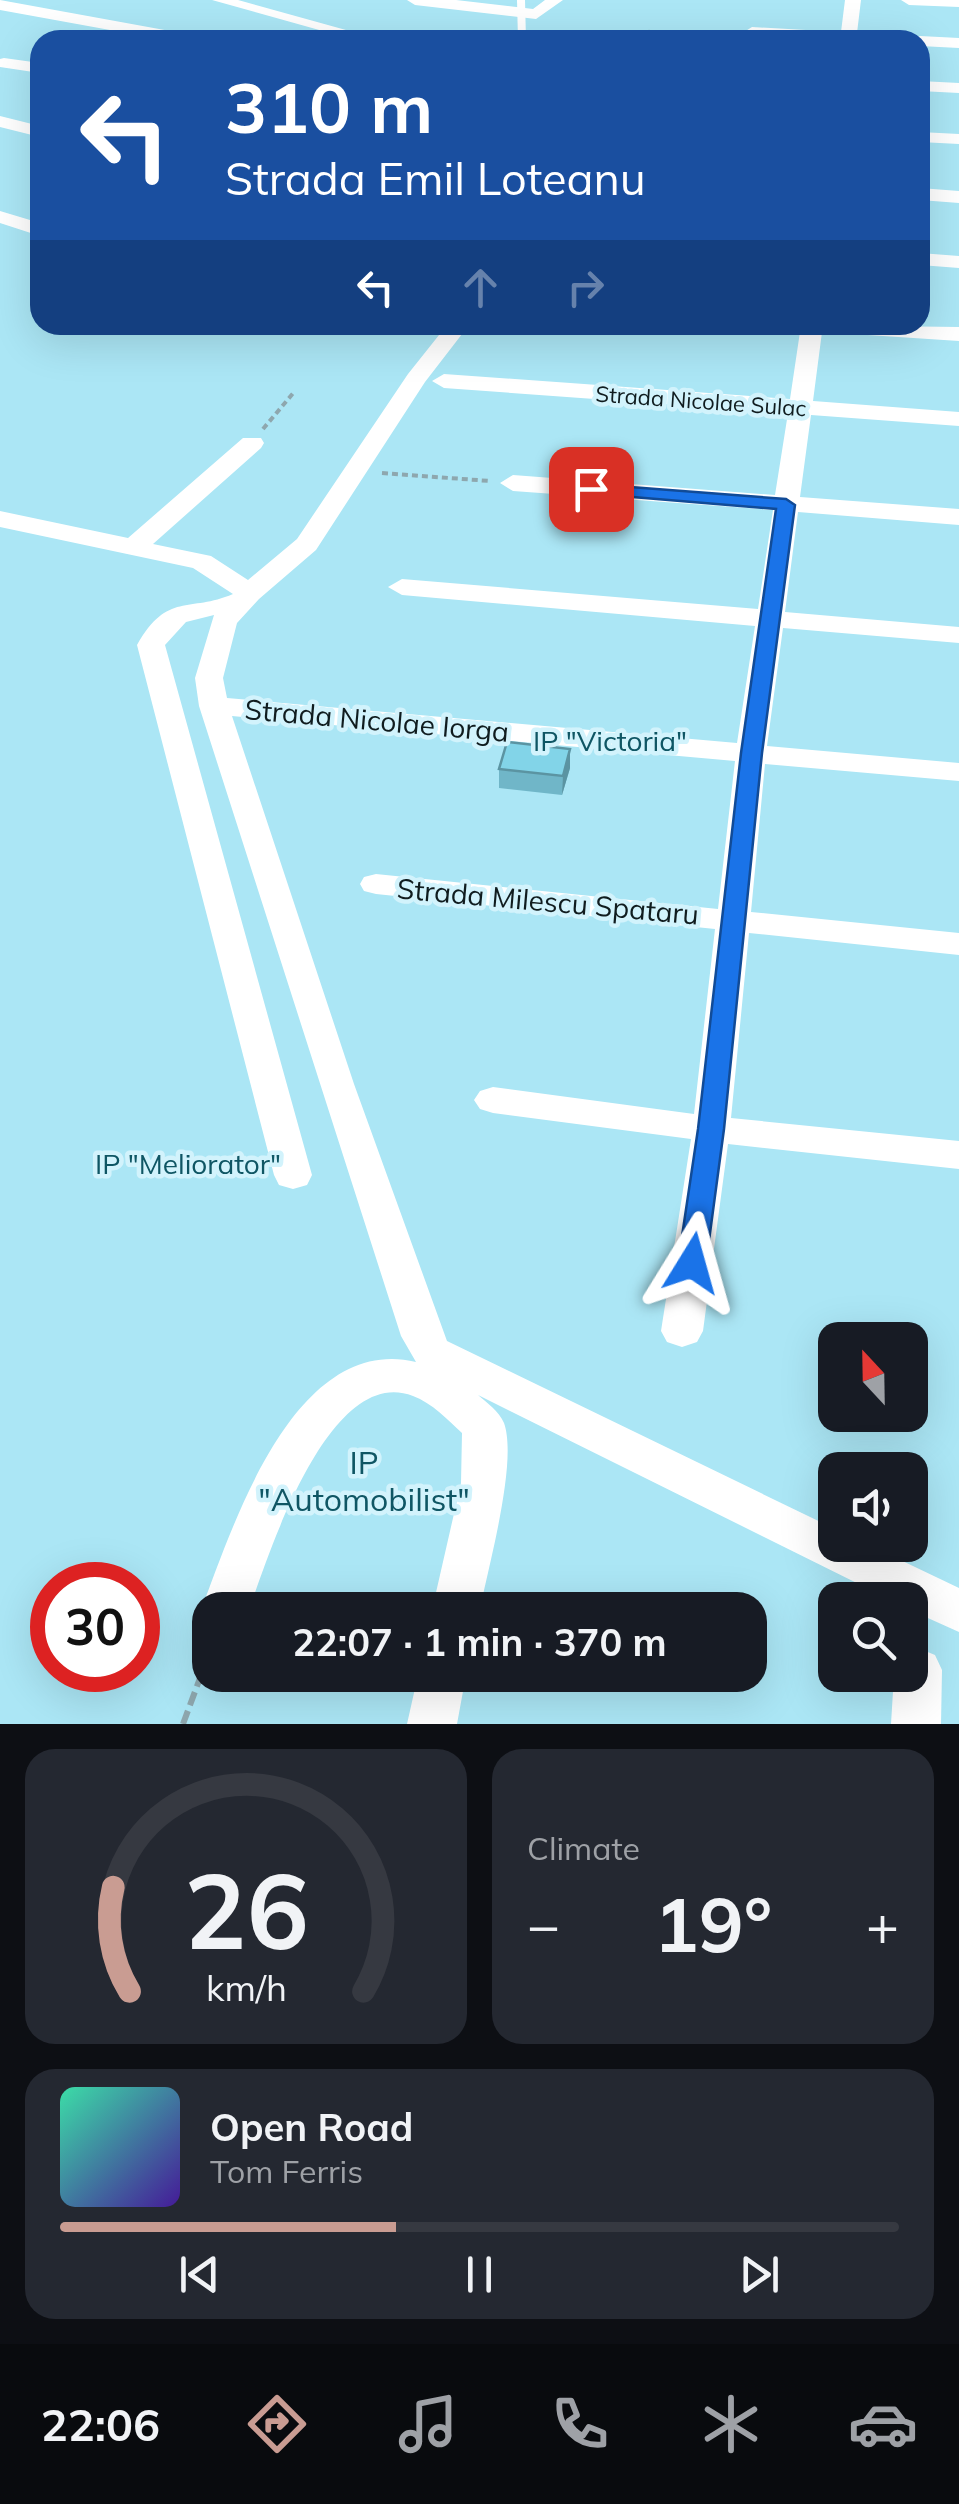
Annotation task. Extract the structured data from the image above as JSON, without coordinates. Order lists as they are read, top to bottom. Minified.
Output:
{"streets":{"street":["Strada Nicolae Sulac","Strada Nicolae Iorga","Strada Milescu Spataru"]},"parks":["IP \"Victoria\"","IP \"Meliorator\"","IP \"Automobilist\""],"north":"top","page":{"turn":["310 m","Strada Emil Loteanu"],"limit":"30","trip":"22:07 · 1 min · 370 m","tile":"Climate","heat":["−","19°","+"],"song":["Open Road","Tom Ferris"],"tabs":"22:06","gauge":["26","km/h"]}}
